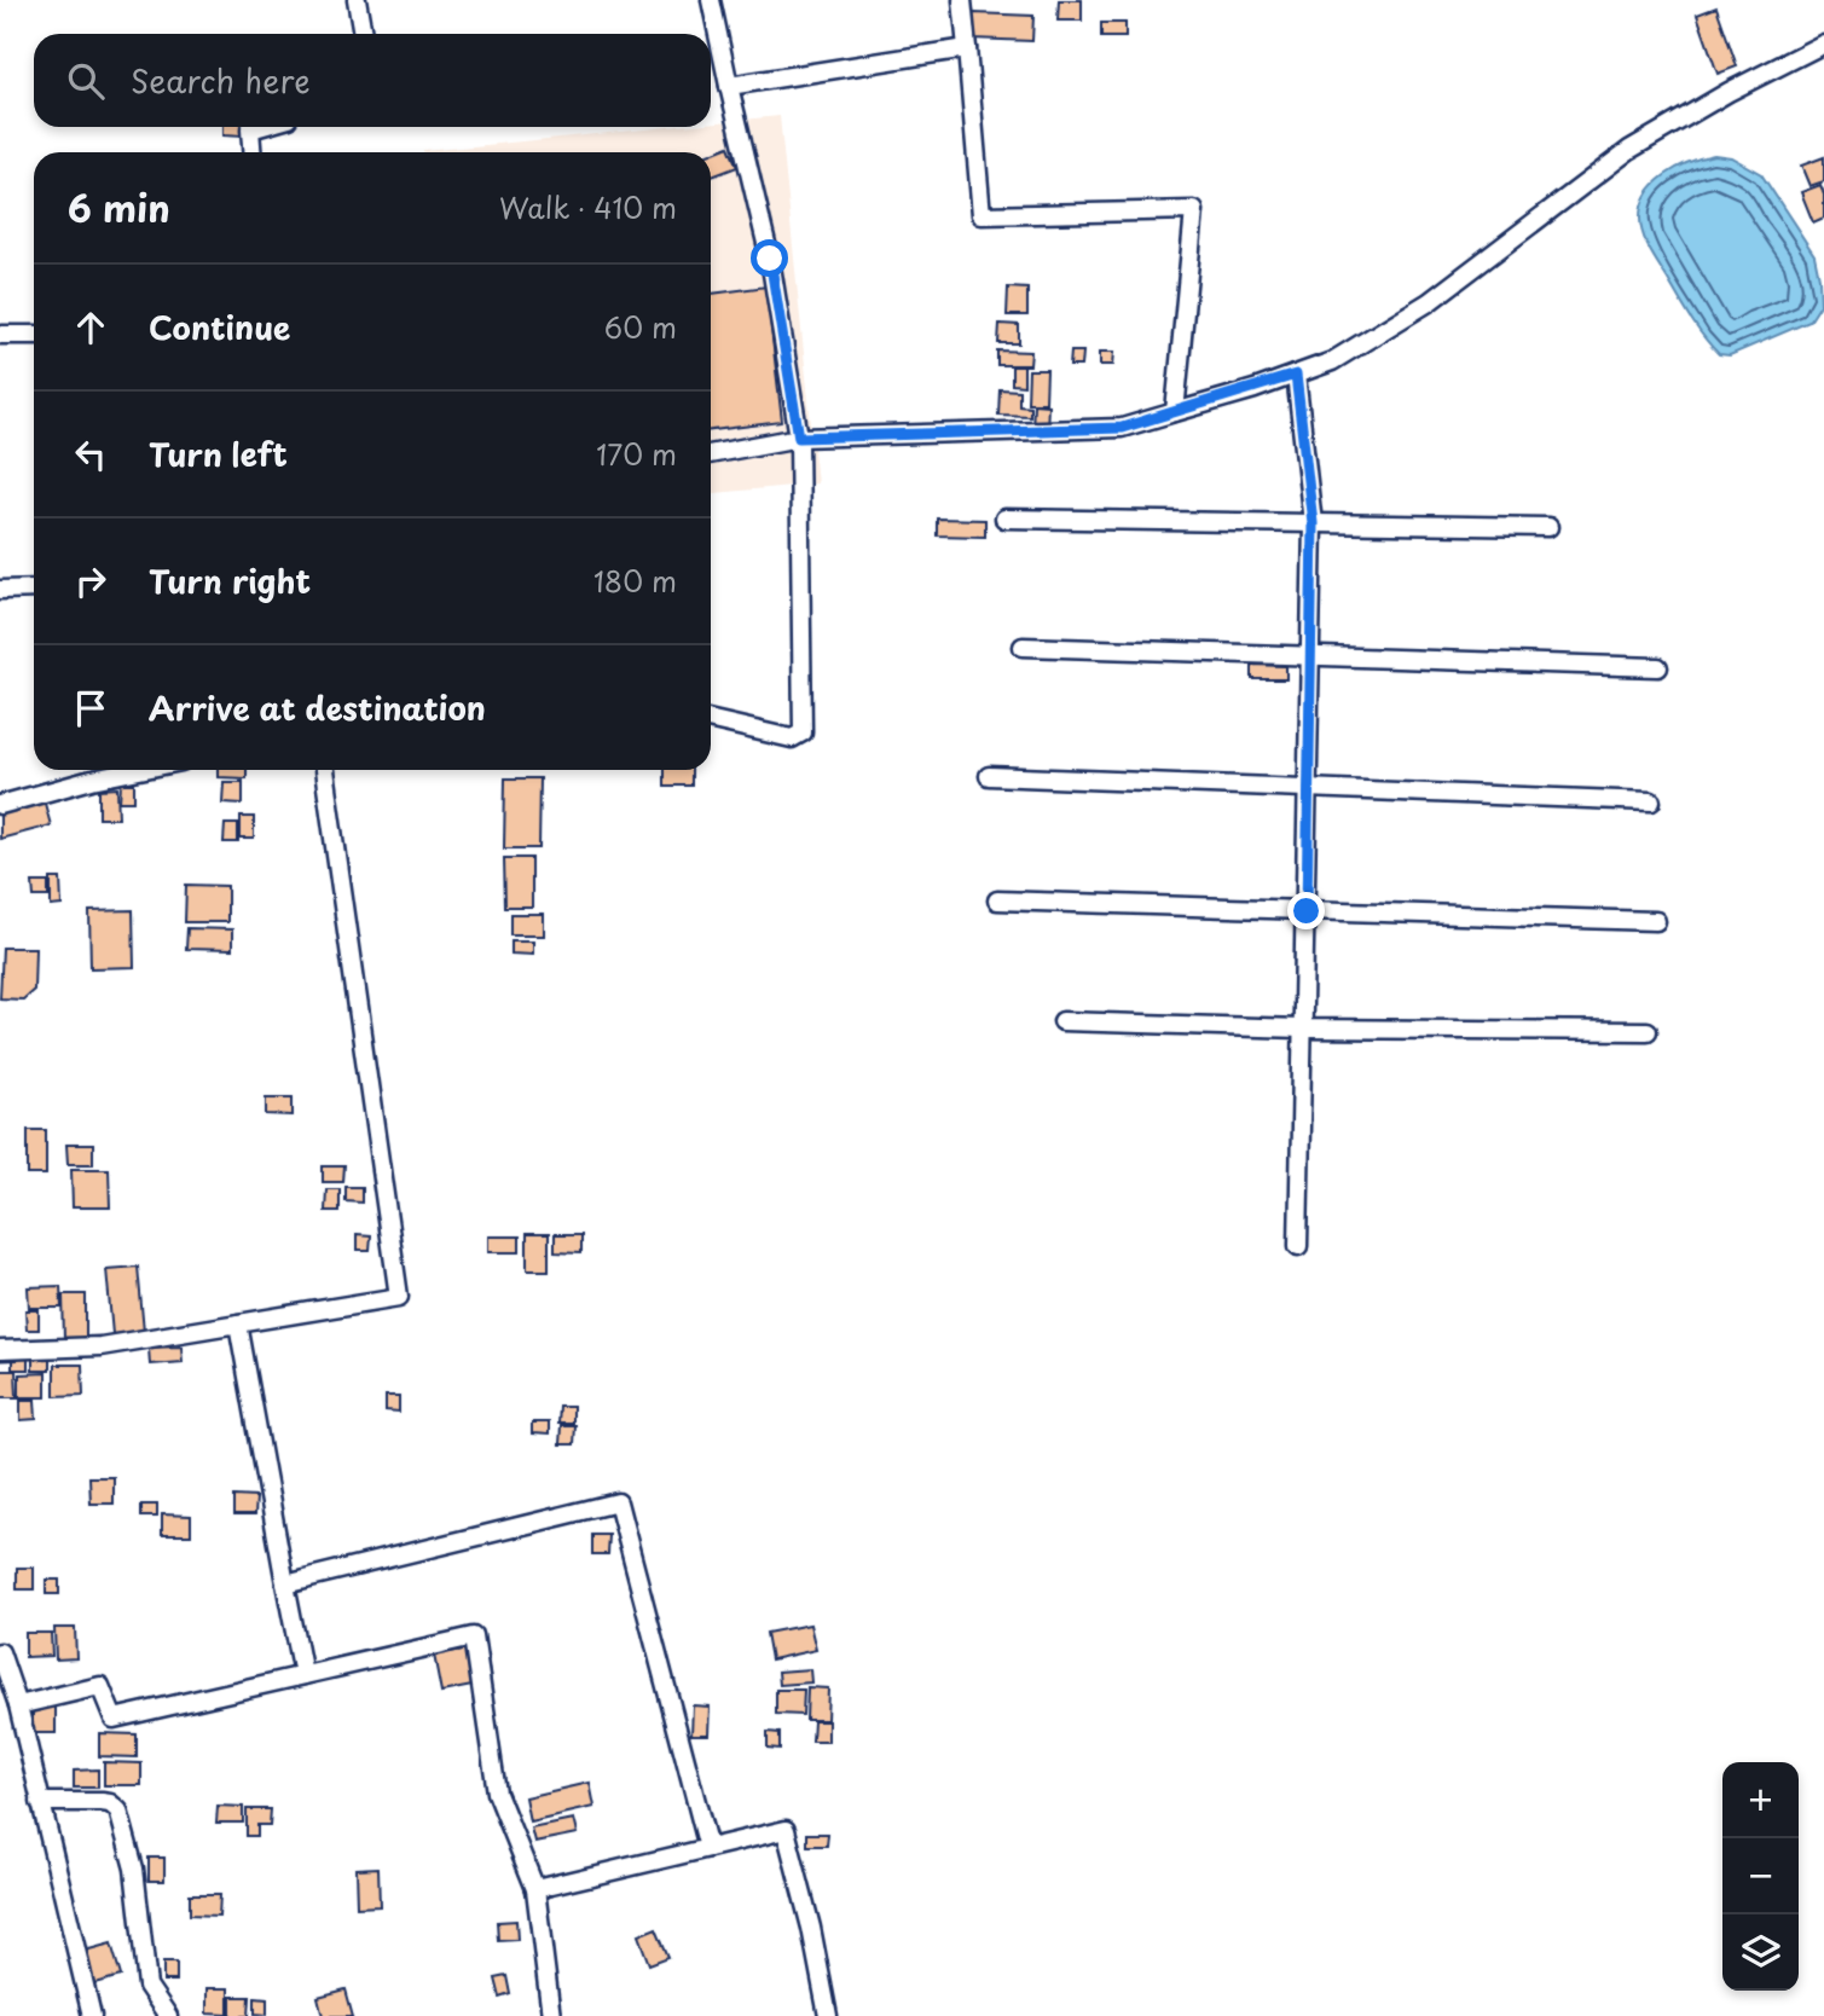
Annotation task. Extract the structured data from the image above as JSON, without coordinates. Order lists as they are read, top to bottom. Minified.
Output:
{"page":{"search":"Search here","heading":["6 min","Walk · 410 m"],"list":[["Continue","60 m"],["Turn left","170 m"],["Turn right","180 m"],"Arrive at destination"],"map_buttons":["+","−"]}}
